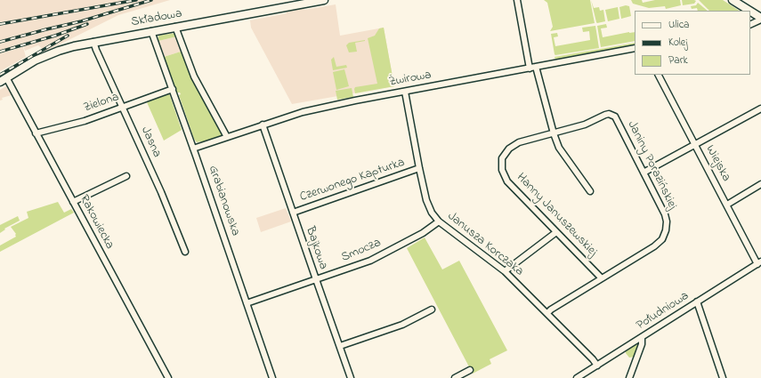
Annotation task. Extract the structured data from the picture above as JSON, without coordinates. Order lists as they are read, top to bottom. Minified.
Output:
{"streets":{"main road":["Składowa"],"street":["Żwirowa","Zielona","Jasna","Wiejska","Janiny Porazińskiej","Czerwonego Kapturka","Grabianowska","Hanny Januszewskiej","Rakowiecka","Janusza Korczaka","Bajkowa","Smocza","Południowa"]},"crossings":[["Składowa","Jasna"],["Składowa","Grabianowska"],["Składowa","Rakowiecka"],["Żwirowa","Grabianowska"],["Żwirowa","Janusza Korczaka"],["Żwirowa","Bajkowa"],["Zielona","Jasna"],["Zielona","Grabianowska"],["Zielona","Rakowiecka"],["Wiejska","Południowa"],["Janiny Porazińskiej","Hanny Januszewskiej"],["Janiny Porazińskiej","Janusza Korczaka"],["Czerwonego Kapturka","Janusza Korczaka"],["Czerwonego Kapturka","Bajkowa"],["Grabianowska","Smocza"],["Janusza Korczaka","Smocza"],["Janusza Korczaka","Południowa"],["Bajkowa","Smocza"]],"legend":["Ulica","Kolej","Park"]}
